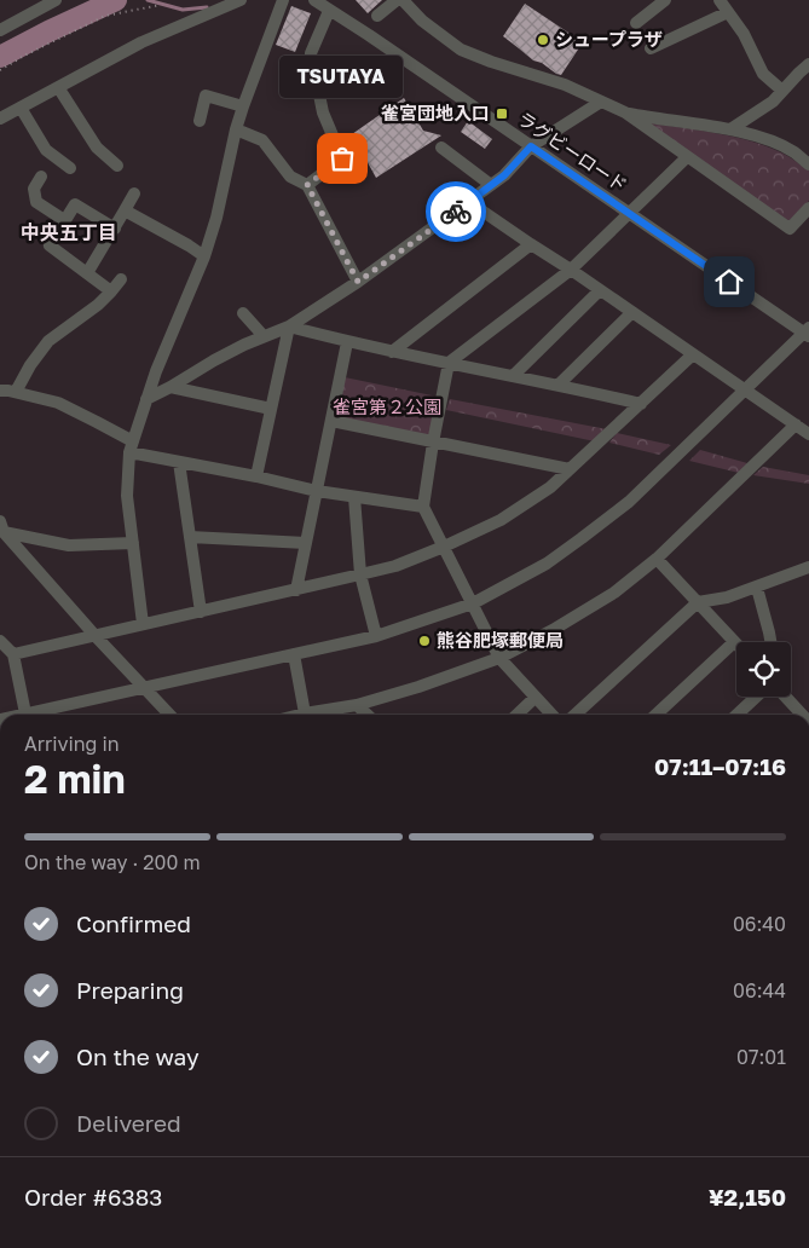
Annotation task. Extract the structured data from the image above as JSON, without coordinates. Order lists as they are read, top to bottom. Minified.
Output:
{"streets":{"street":["ラグビーロード"]},"districts":["中央五丁目"],"parks":["雀宮第２公園"],"places":{"other":["シュープラザ","TSUTAYA","熊谷肥塚郵便局"],"transit":["雀宮団地入口"]},"page":{"bubble":"TSUTAYA","heading":["2 min","Arriving in","07:11–07:16"],"panel":["Order #6383","¥2,150"],"bar":"On the way · 200 m","list":[["Confirmed","06:40"],["Preparing","06:44"],["On the way","07:01"],"Delivered"]}}
